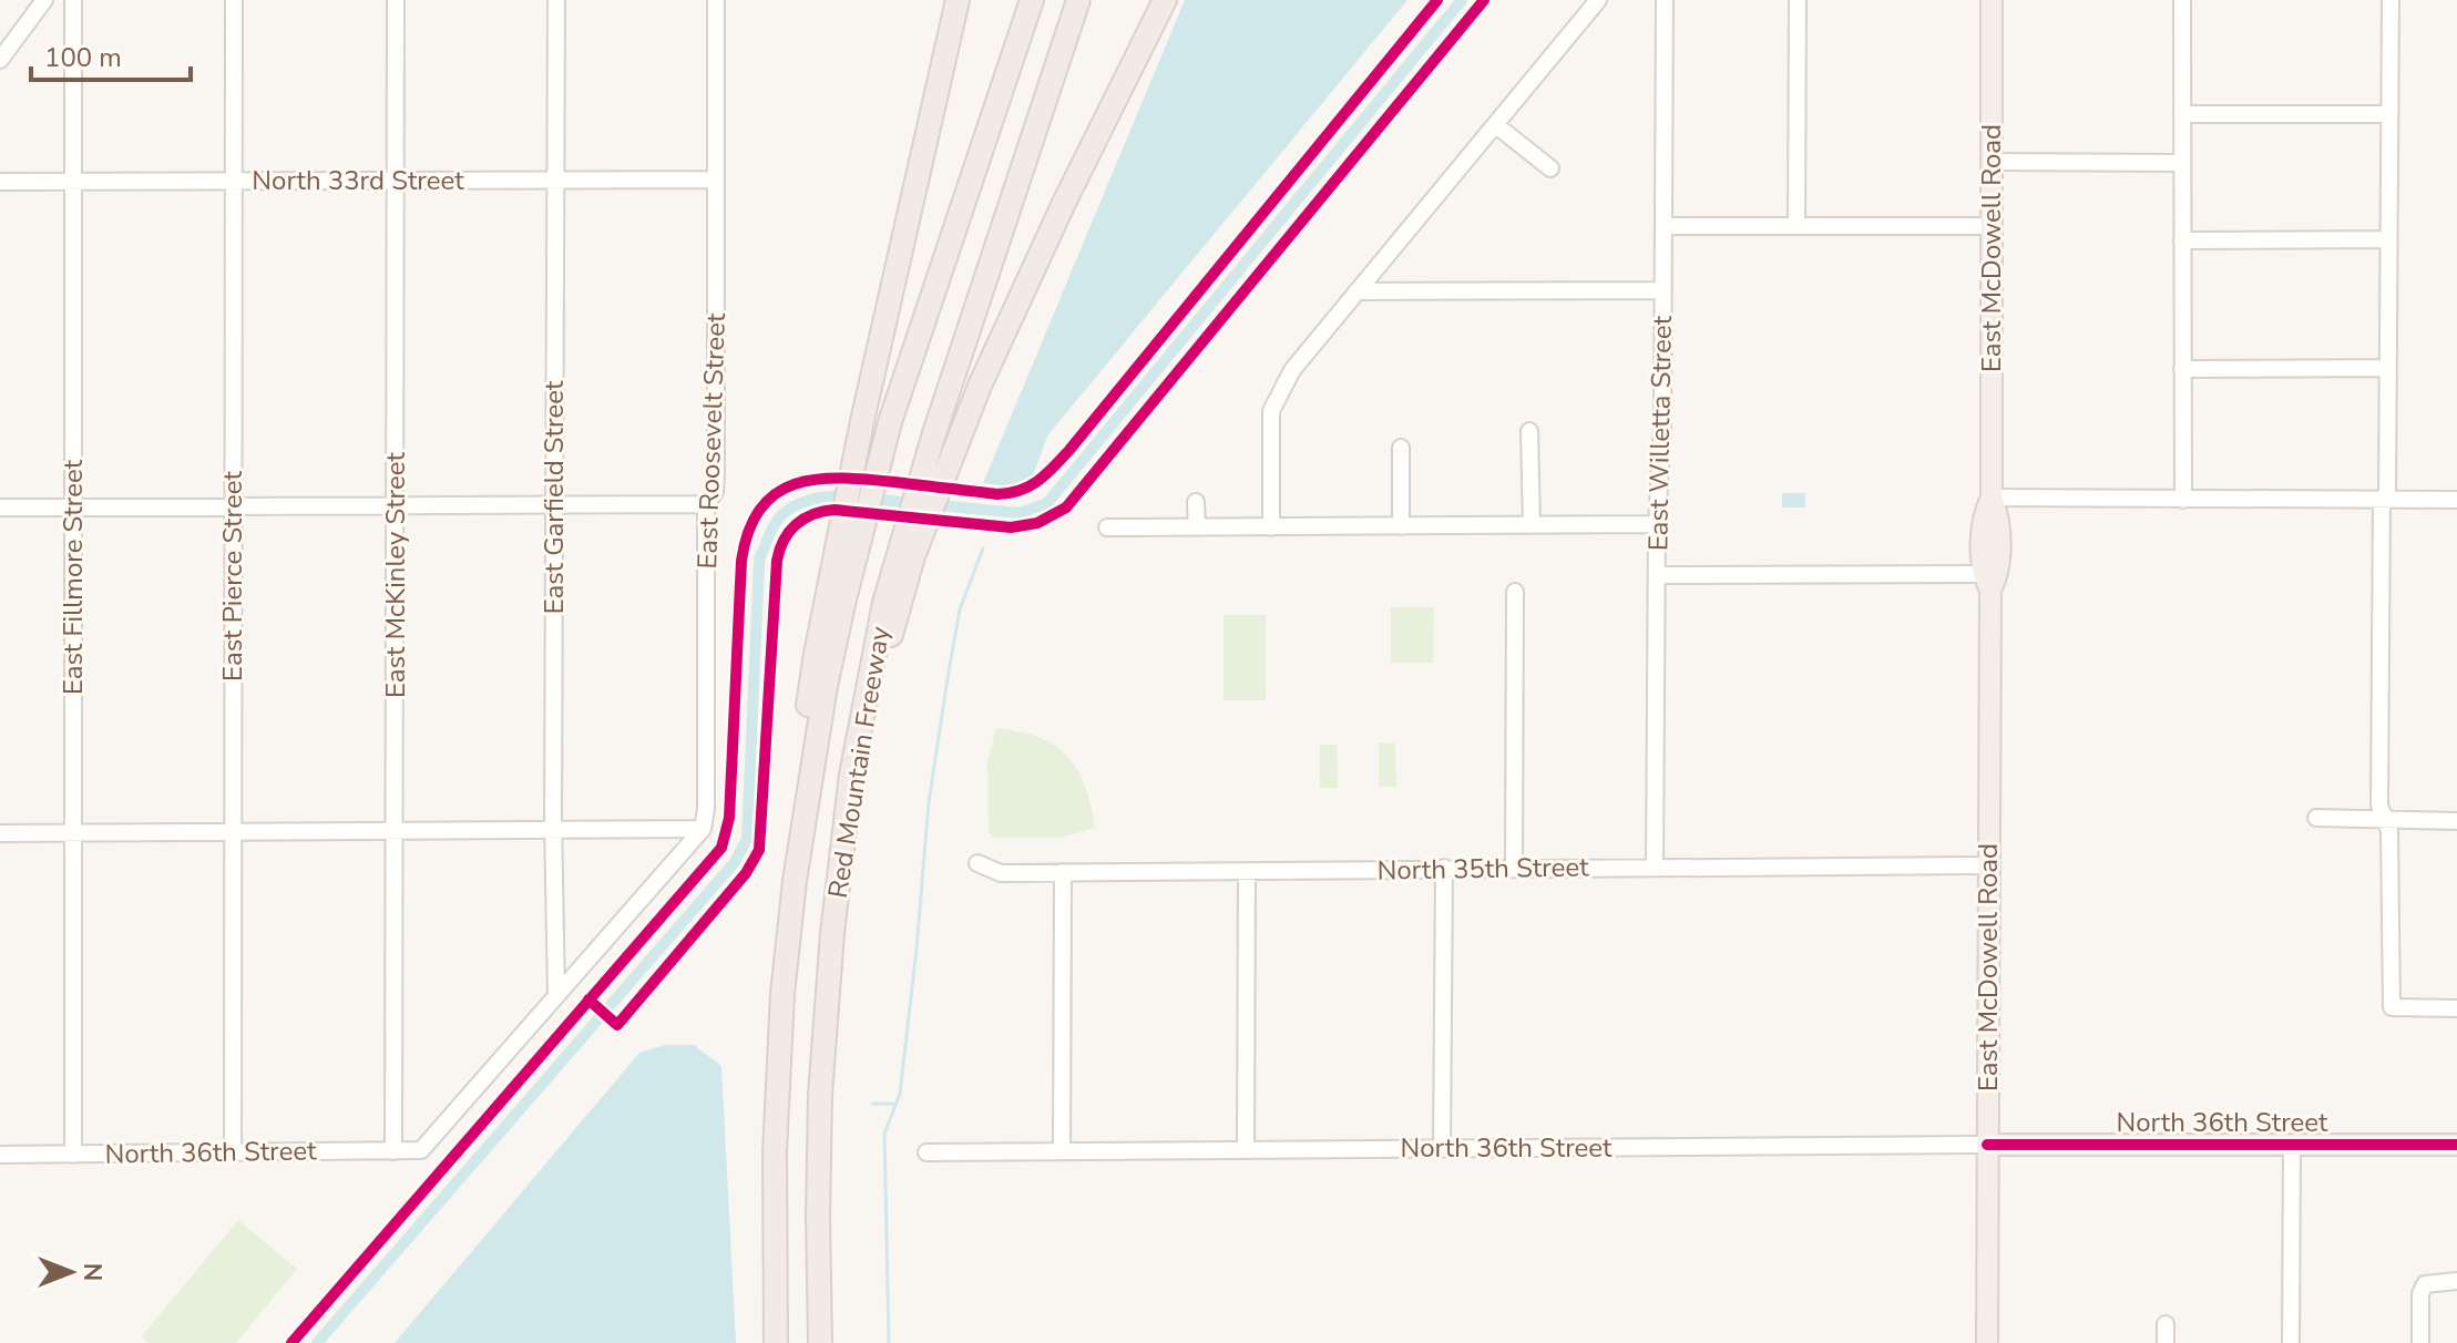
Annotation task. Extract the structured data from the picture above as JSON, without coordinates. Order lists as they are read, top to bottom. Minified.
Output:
{"streets":{"highway":["Red Mountain Freeway"],"main road":["East McDowell Road","North 36th Street"],"street":["North 33rd Street","East Willetta Street","East Roosevelt Street","East Garfield Street","East McKinley Street","East Pierce Street","East Fillmore Street","North 35th Street"]},"crossings":[["North 33rd Street","East Roosevelt Street"],["North 33rd Street","East Garfield Street"],["North 33rd Street","East McKinley Street"],["North 33rd Street","East Pierce Street"],["North 33rd Street","East Fillmore Street"],["East McDowell Road","North 35th Street"],["East McDowell Road","North 36th Street"],["East Willetta Street","North 35th Street"],["East Garfield Street","North 36th Street"],["East McKinley Street","North 36th Street"],["East Pierce Street","North 36th Street"],["East Fillmore Street","North 36th Street"]],"scale_bar":"100 m","north":"right"}
